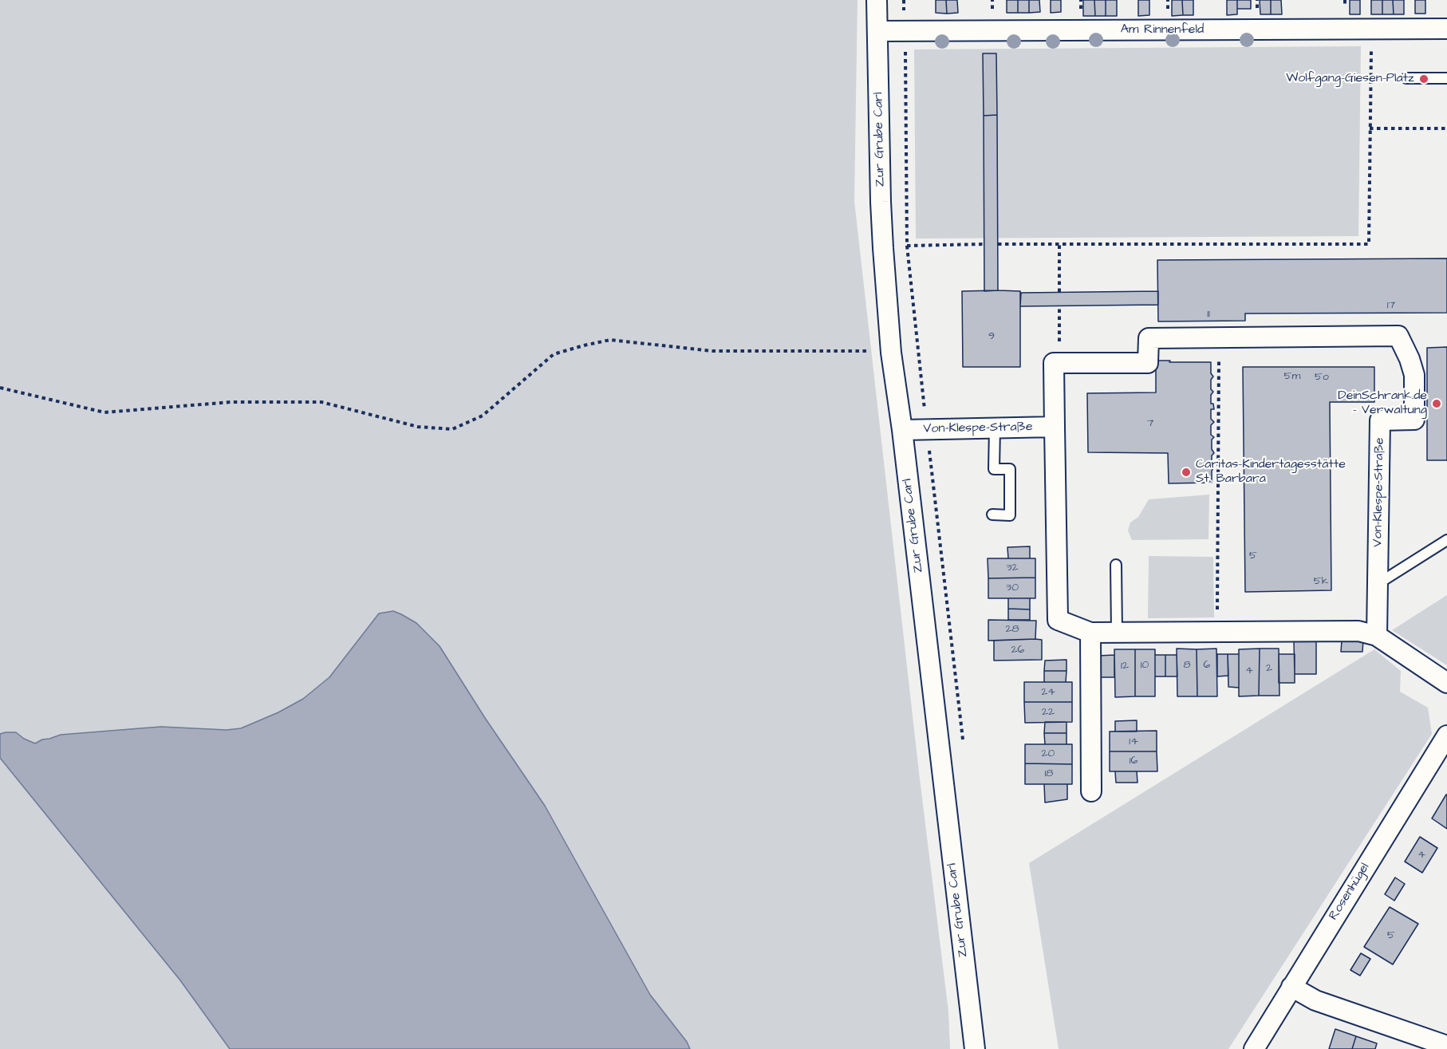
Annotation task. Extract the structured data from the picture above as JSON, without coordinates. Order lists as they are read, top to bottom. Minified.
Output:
{"streets":{"street":["Am Rinnenfeld","Zur Grube Carl","Von-Klespe-Straße","Rosenhügel"]},"crossings":[["Am Rinnenfeld","Zur Grube Carl"],["Zur Grube Carl","Von-Klespe-Straße"]],"places":["Wolfgang-Giesen-Platz","DeinSchrank.de - Verwaltung","Caritas-Kindertagesstätte St. Barbara"],"house_numbers":["17","11","9","5m","5o","7","5","32","5k","30","28","26","10","8","6","12","2","4","24","22","14","20","16","18","4","5"]}
